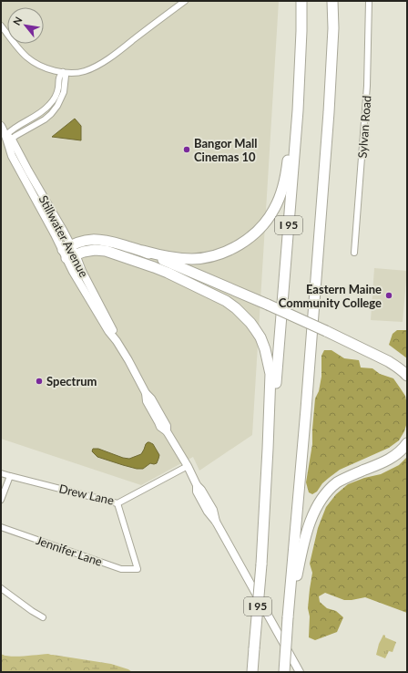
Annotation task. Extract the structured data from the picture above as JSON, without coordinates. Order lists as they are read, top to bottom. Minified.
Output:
{"streets":{"highway":["I 95"],"main road":["Stillwater Avenue"],"street":["Sylvan Road","Drew Lane","Jennifer Lane"]},"crossings":[["Stillwater Avenue","Drew Lane"],["Drew Lane","Jennifer Lane"]],"places":["Bangor Mall Cinemas 10","Eastern Maine Community College","Spectrum"],"north":"top left"}
